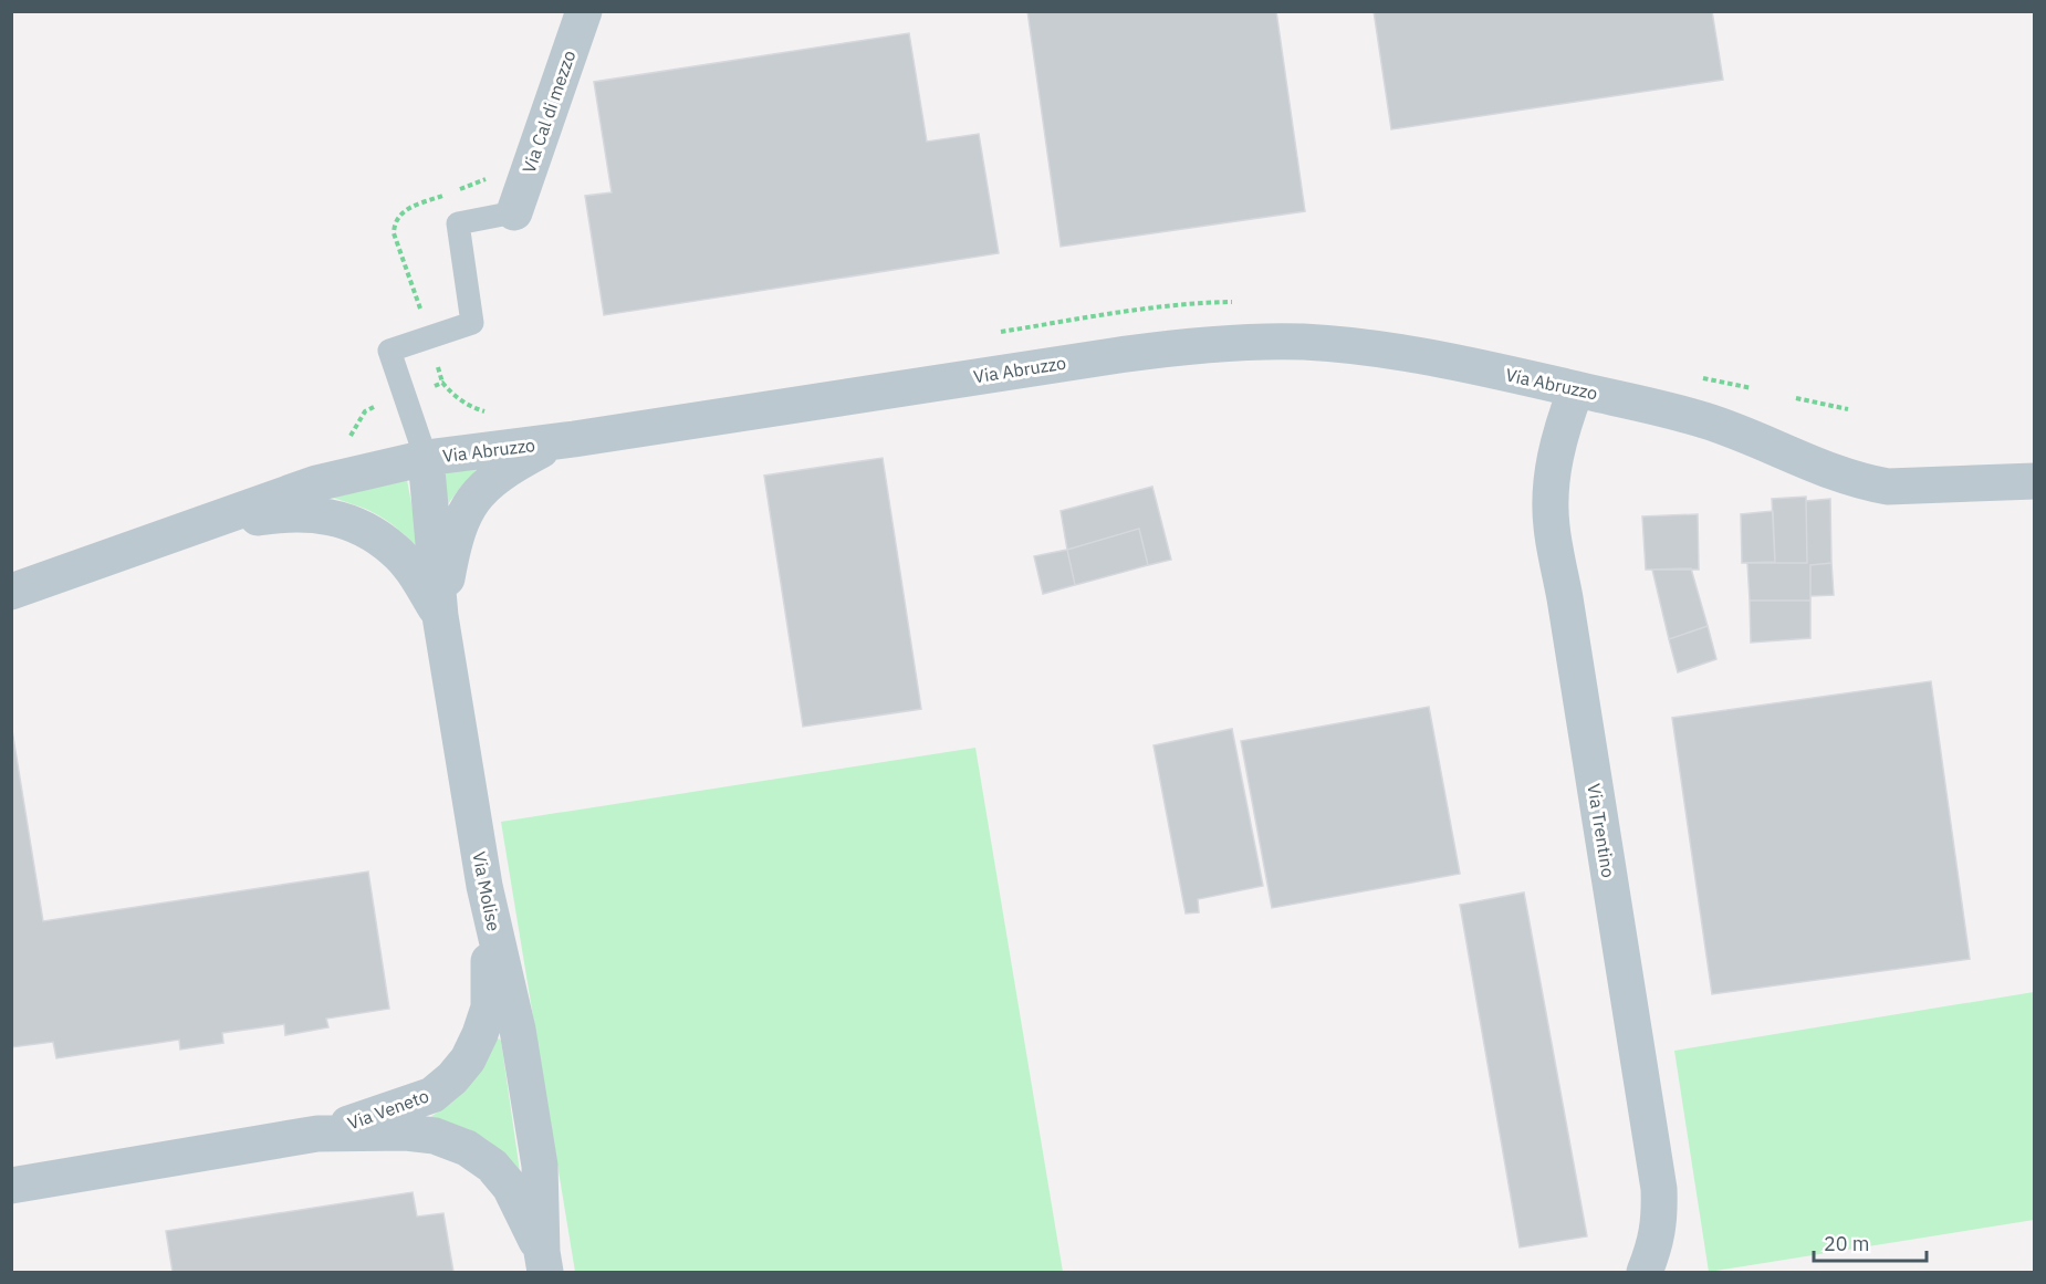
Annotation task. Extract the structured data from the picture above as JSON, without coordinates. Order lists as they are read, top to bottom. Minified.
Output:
{"streets":{"street":["Via Cal di mezzo","Via Abruzzo","Via Trentino","Via Molise","Via Veneto"]},"crossings":[["Via Abruzzo","Via Trentino"],["Via Abruzzo","Via Molise"],["Via Molise","Via Veneto"]],"scale_bar":"20 m"}
